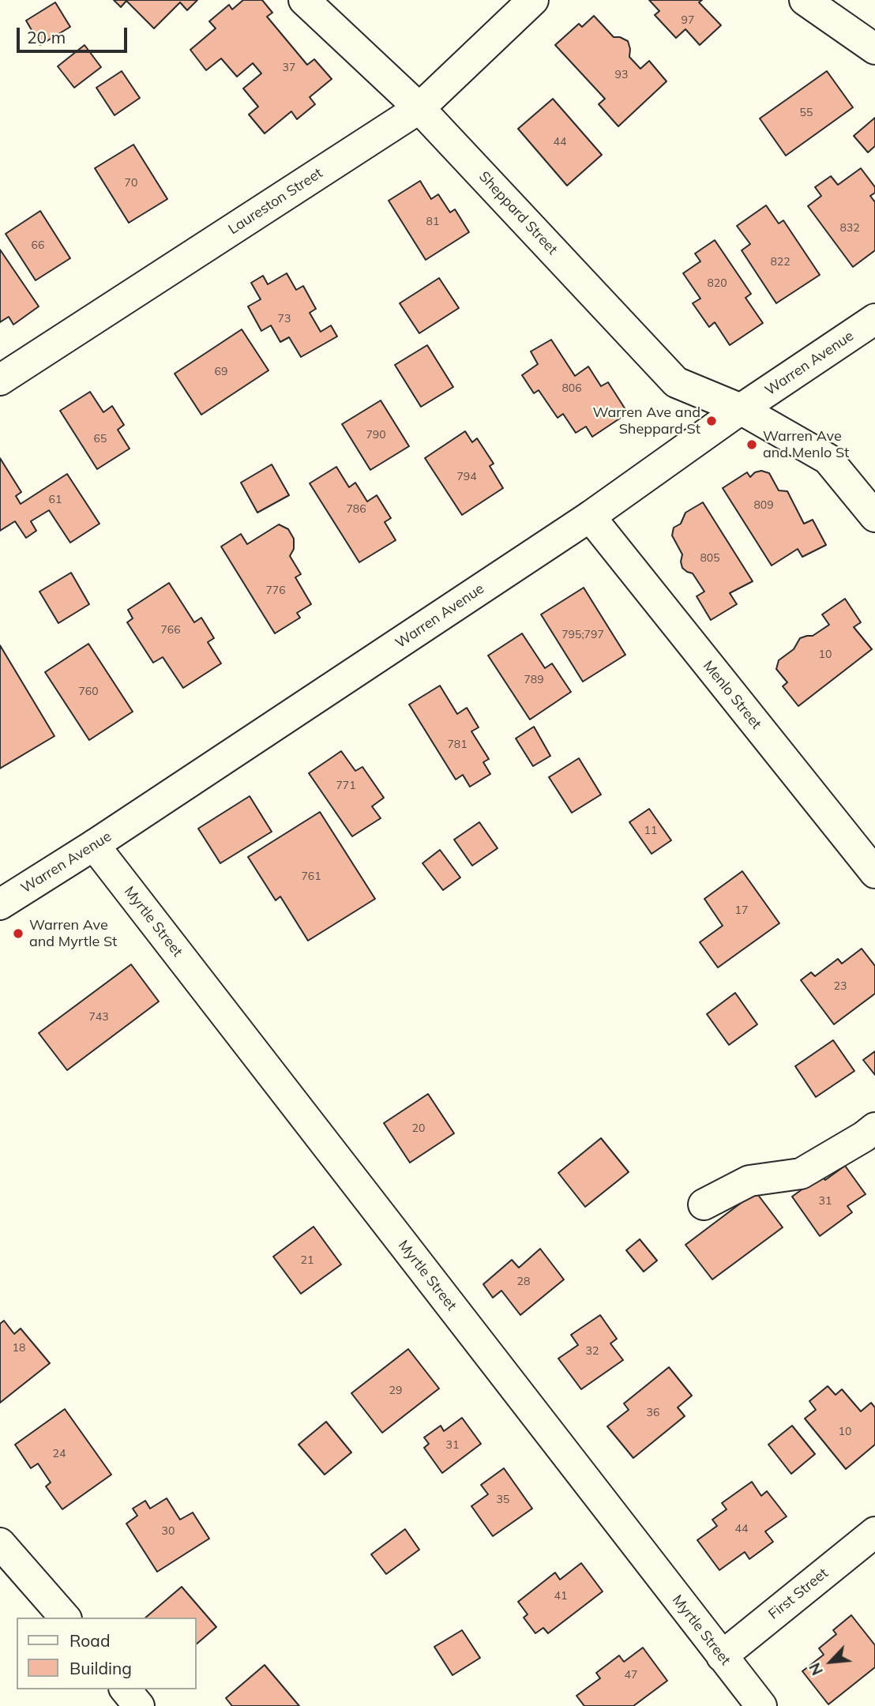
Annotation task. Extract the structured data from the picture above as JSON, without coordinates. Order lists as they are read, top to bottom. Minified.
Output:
{"streets":{"street":["Laureston Street","Sheppard Street","Warren Avenue","Menlo Street","Myrtle Street","First Street"]},"crossings":[["Laureston Street","Sheppard Street"],["Sheppard Street","Warren Avenue"],["Warren Avenue","Menlo Street"],["Warren Avenue","Myrtle Street"],["Myrtle Street","First Street"]],"places":["Warren Ave and Sheppard St","Warren Ave and Menlo St","Warren Ave and Myrtle St"],"house_numbers":["97","37","93","55","44","70","81","832","66","822","820","73","69","806","790","65","794","61","809","786","805","776","766","795;797","10","789","760","781","771","11","761","17","23","743","20","31","21","28","18","32","29","36","10","31","24","35","44","30","41","47"],"legend":["Road","Building"],"scale_bar":"20 m","north":"bottom left"}
